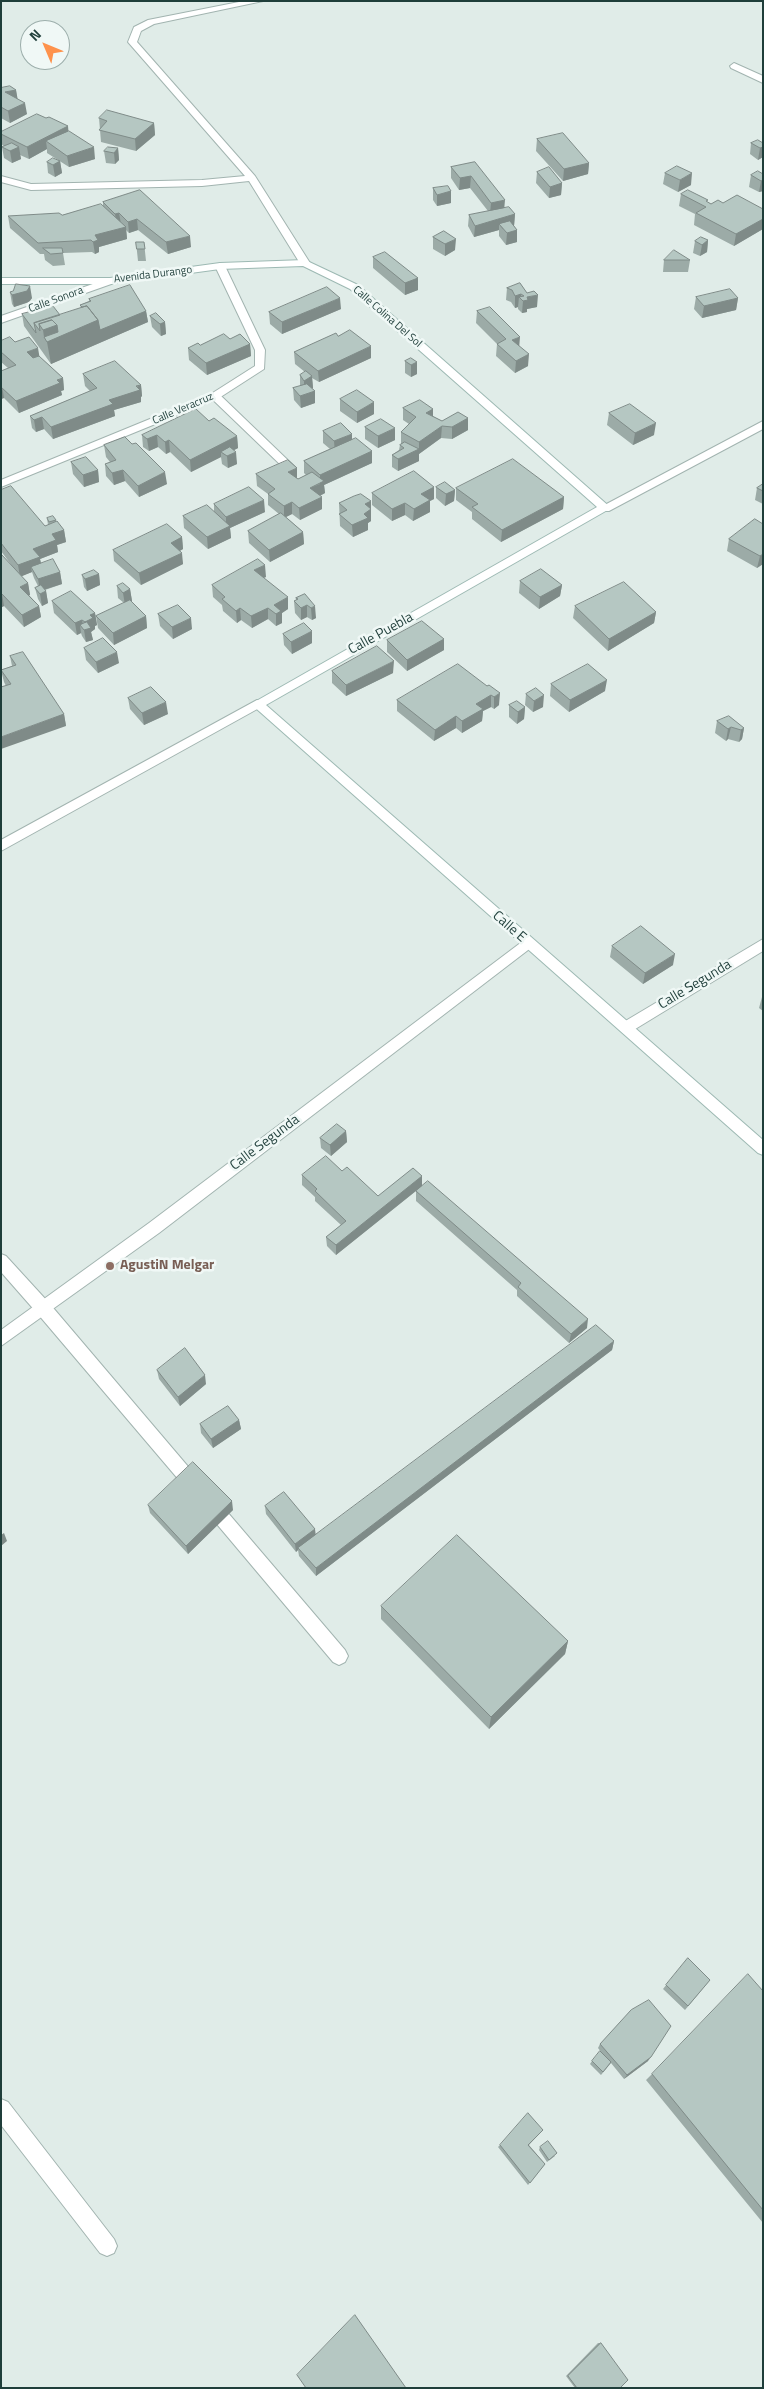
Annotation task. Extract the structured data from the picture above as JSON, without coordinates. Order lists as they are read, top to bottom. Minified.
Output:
{"streets":{"street":["Avenida Durango","Calle Sonora","Calle Colina Del Sol","Calle Veracruz","Calle Puebla","Calle E","Calle Segunda"]},"crossings":[["Avenida Durango","Calle Sonora"],["Avenida Durango","Calle Colina Del Sol"],["Avenida Durango","Calle Veracruz"],["Calle Colina Del Sol","Calle Puebla"],["Calle Puebla","Calle E"],["Calle E","Calle Segunda"]],"places":["AgustiN Melgar"],"north":"top left"}
